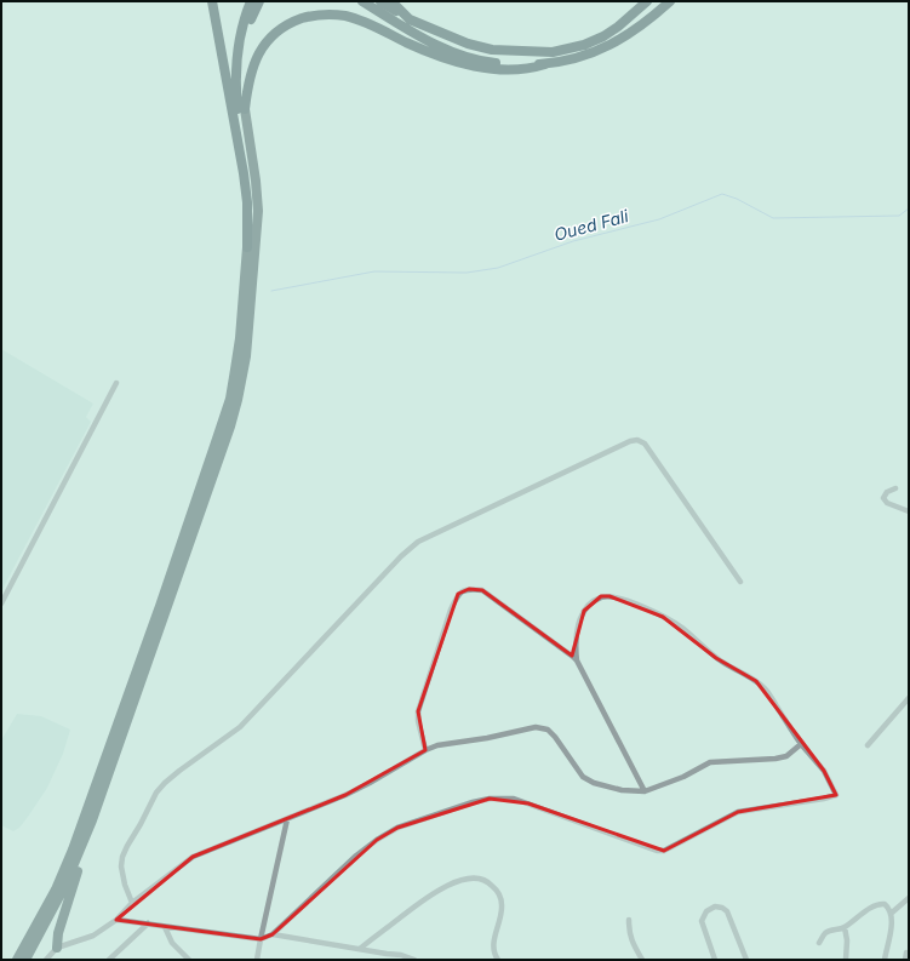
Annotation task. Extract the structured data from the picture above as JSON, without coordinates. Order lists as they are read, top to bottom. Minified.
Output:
{"water":["Oued Fali"]}
